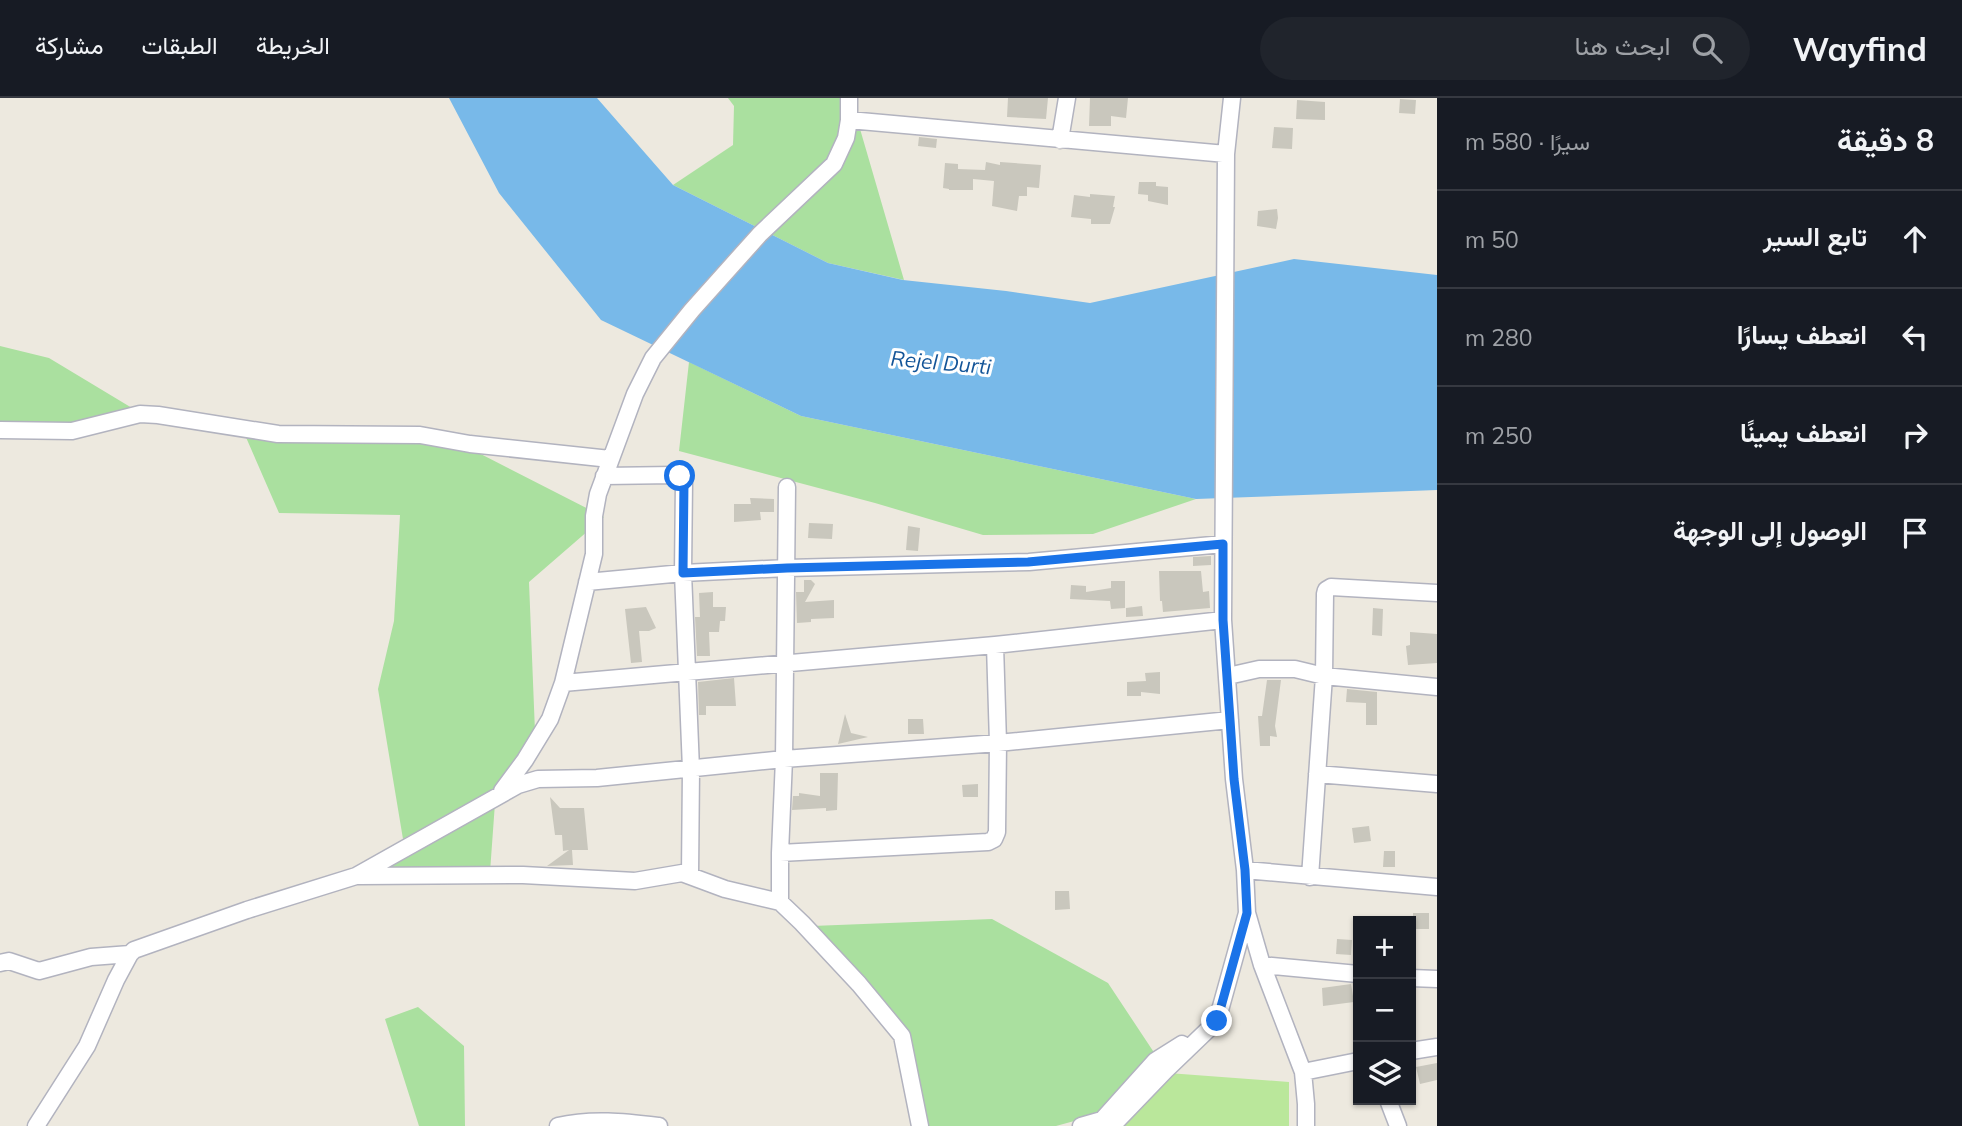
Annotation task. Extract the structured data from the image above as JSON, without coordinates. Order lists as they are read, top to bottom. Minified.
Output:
{"water":["Rejel Durti"],"page":{"header":"Wayfind","search":"ابحث هنا","nav":["الخريطة","الطبقات","مشاركة"],"heading":["8 دقيقة","سيرًا · 580 m"],"list":[["تابع السير","50 m"],["انعطف يسارًا","280 m"],["انعطف يمينًا","250 m"],"الوصول إلى الوجهة"],"map_buttons":["+","−"]}}
